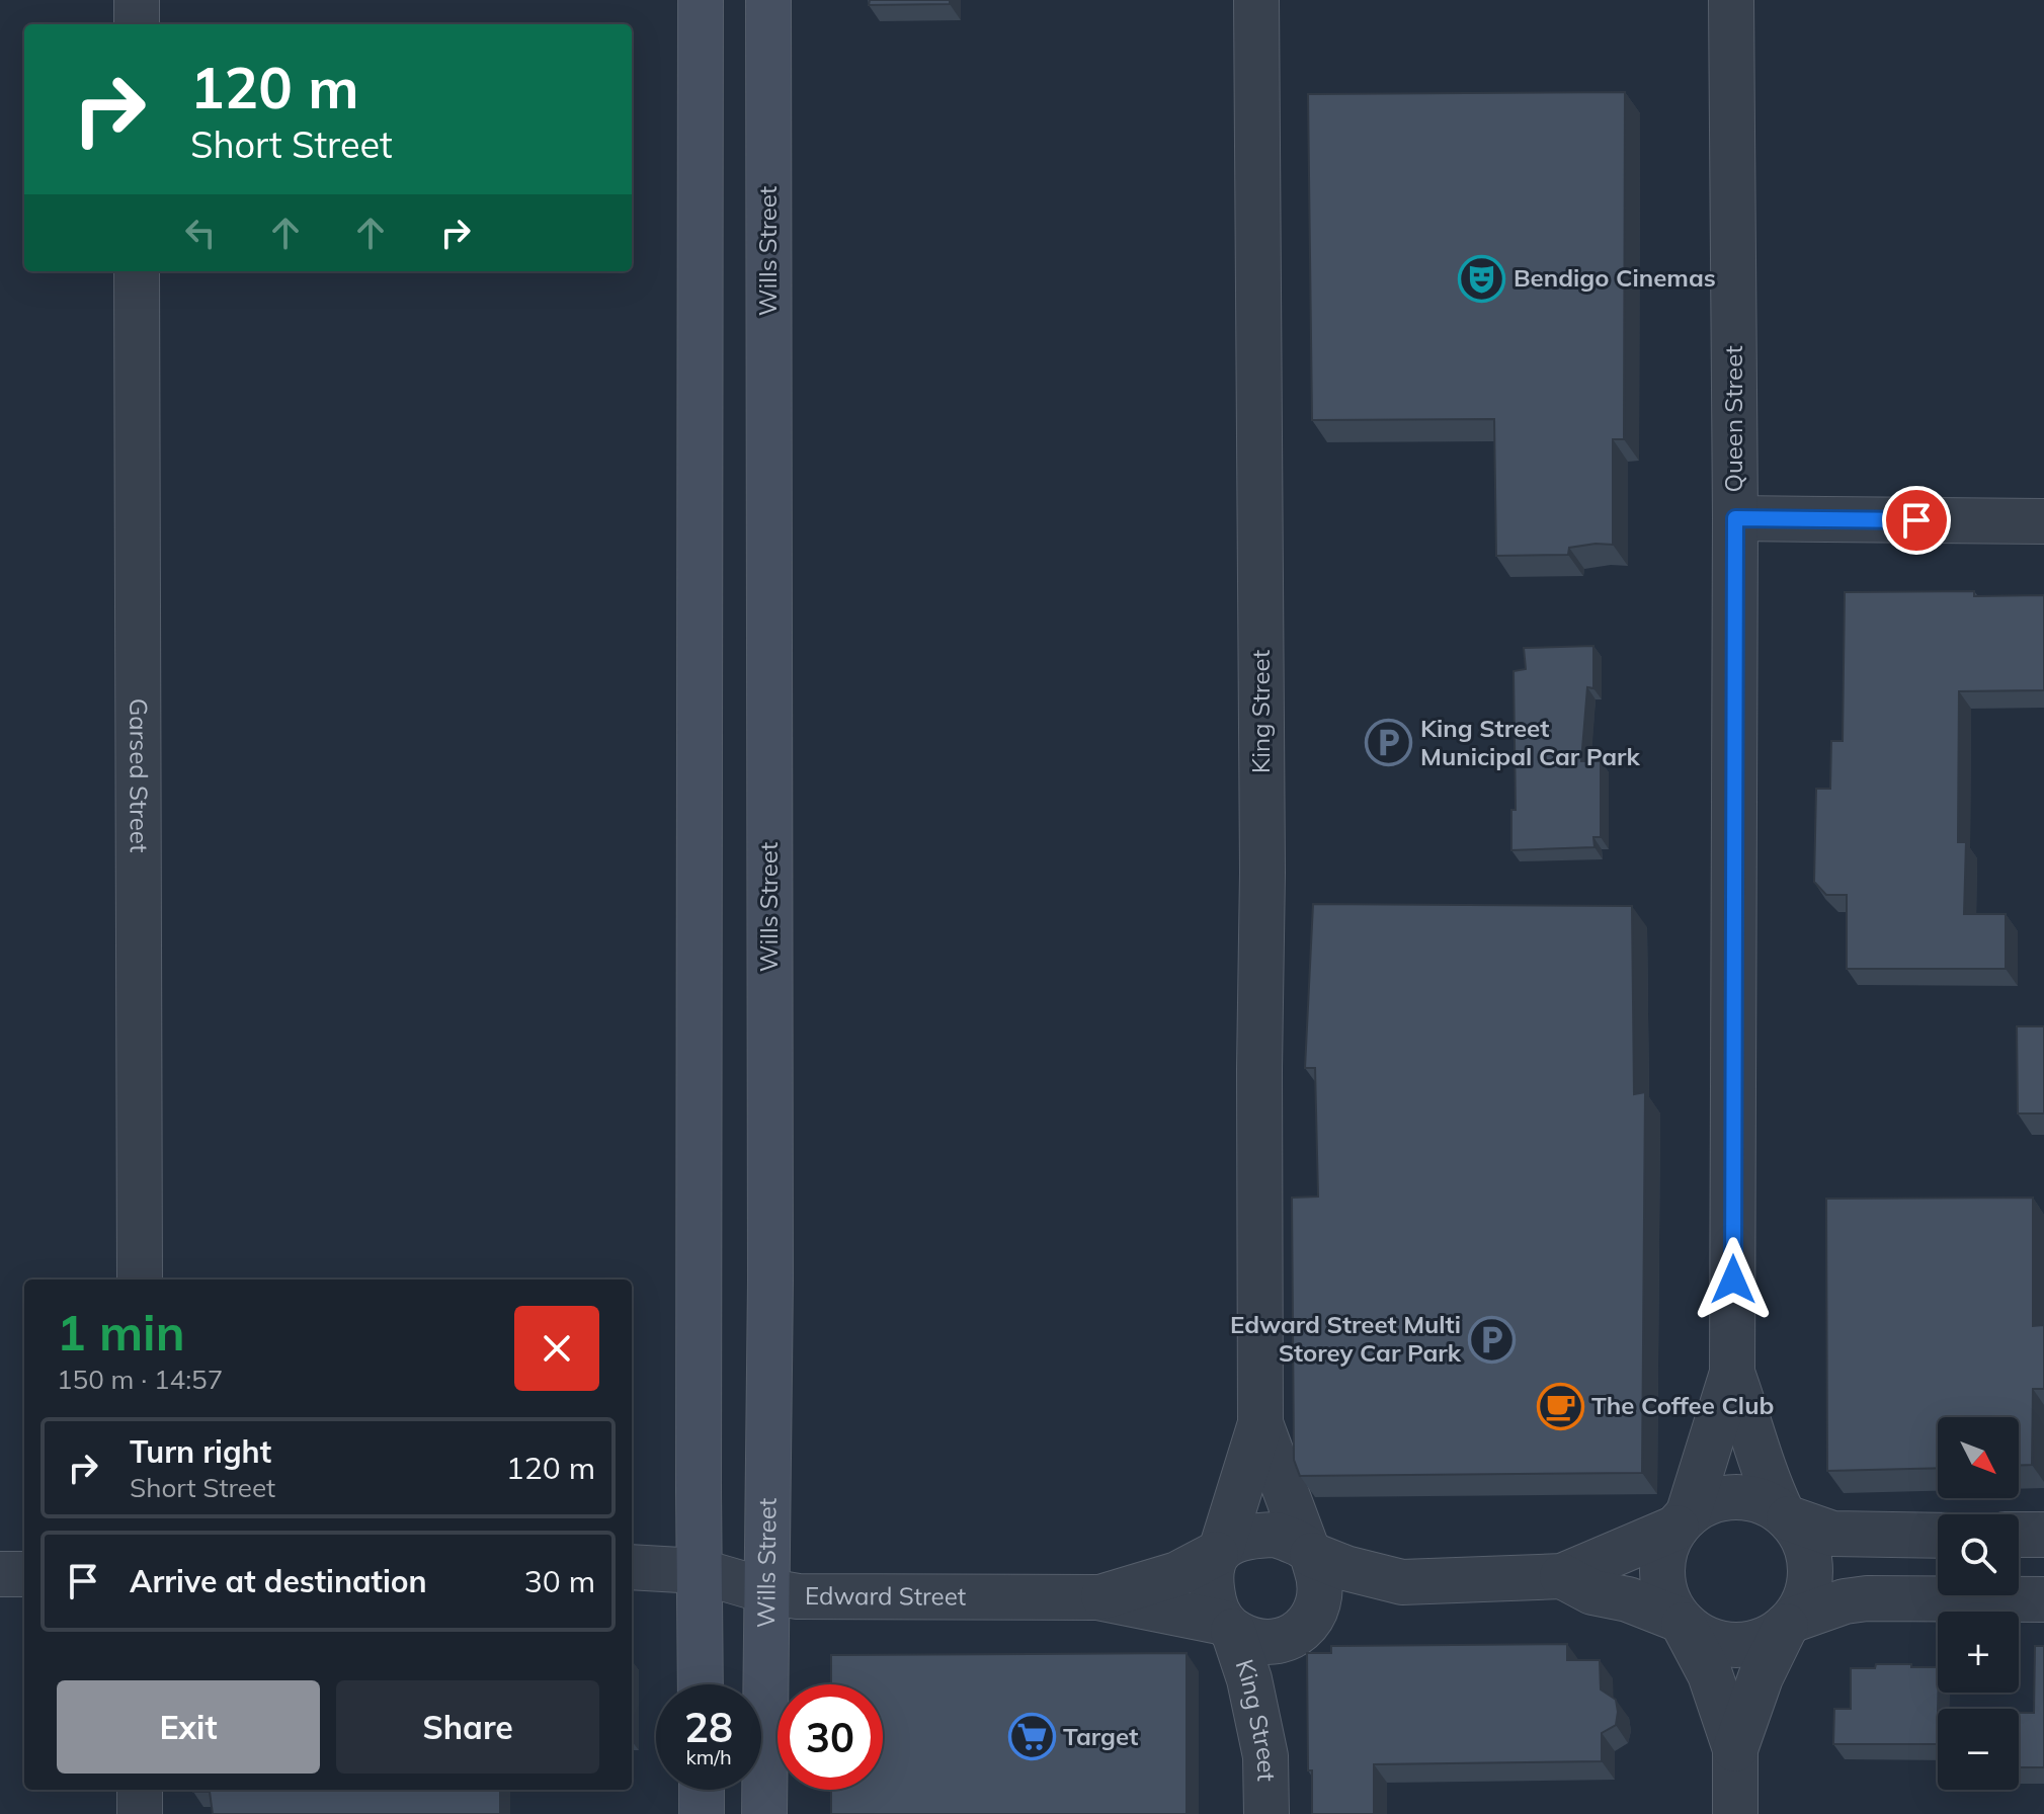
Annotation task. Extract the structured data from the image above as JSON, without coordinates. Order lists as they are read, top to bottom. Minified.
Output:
{"streets":{"main road":["Wills Street"],"street":["Queen Street","King Street","Garsed Street","Edward Street"]},"crossings":[["Wills Street","Edward Street"],["King Street","Edward Street"]],"places":{"theatre":["Bendigo Cinemas"],"parking":["King Street Municipal Car Park","Edward Street Multi Storey Car Park"],"cafe":["The Coffee Club"],"supermarket":["Target"]},"north":"bottom right","page":{"turn":["120 m","Short Street"],"heading":["1 min","150 m · 14:57"],"map_buttons":["+","−"],"list":[{"name":"Turn right","note":"Short Street","value":"120 m"},{"name":"Arrive at destination","value":"30 m"}],"buttons":["Exit","Share"],"speed":"28 km/h","limit":"30"}}
